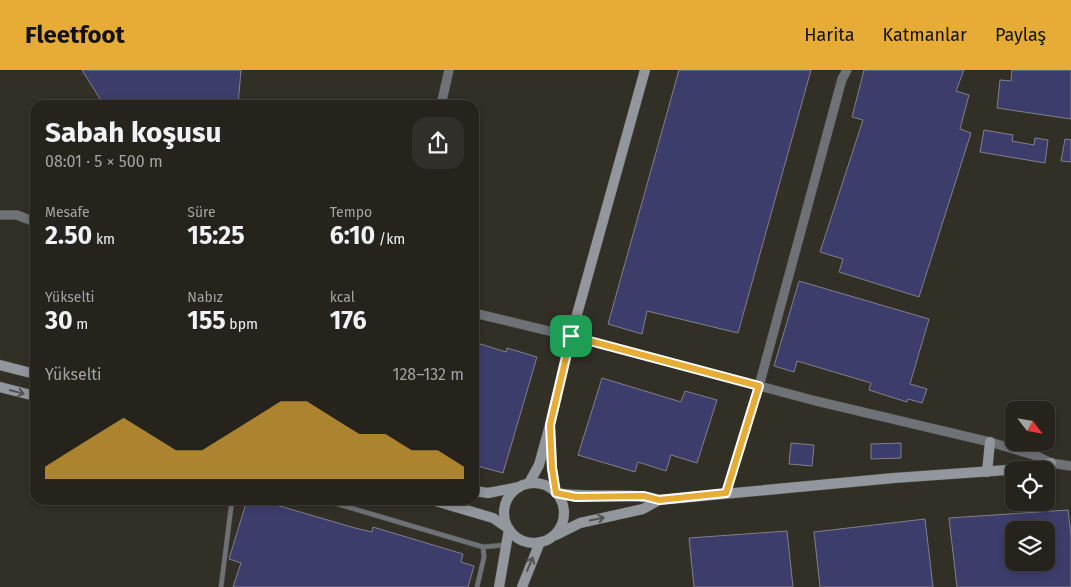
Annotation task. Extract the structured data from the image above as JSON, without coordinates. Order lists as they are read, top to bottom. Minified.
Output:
{"north":"bottom right","page":{"header":"Fleetfoot","nav":["Harita","Katmanlar","Paylaş"],"heading":["Sabah koşusu","08:01 · 5 × 500 m"],"stats":[["Mesafe","2.50 km"],["Süre","15:25"],["Tempo","6:10 /km"],["Yükselti","30 m"],["Nabız","155 bpm"],["kcal","176"]],"chart":["Yükselti","128–132 m"]}}
